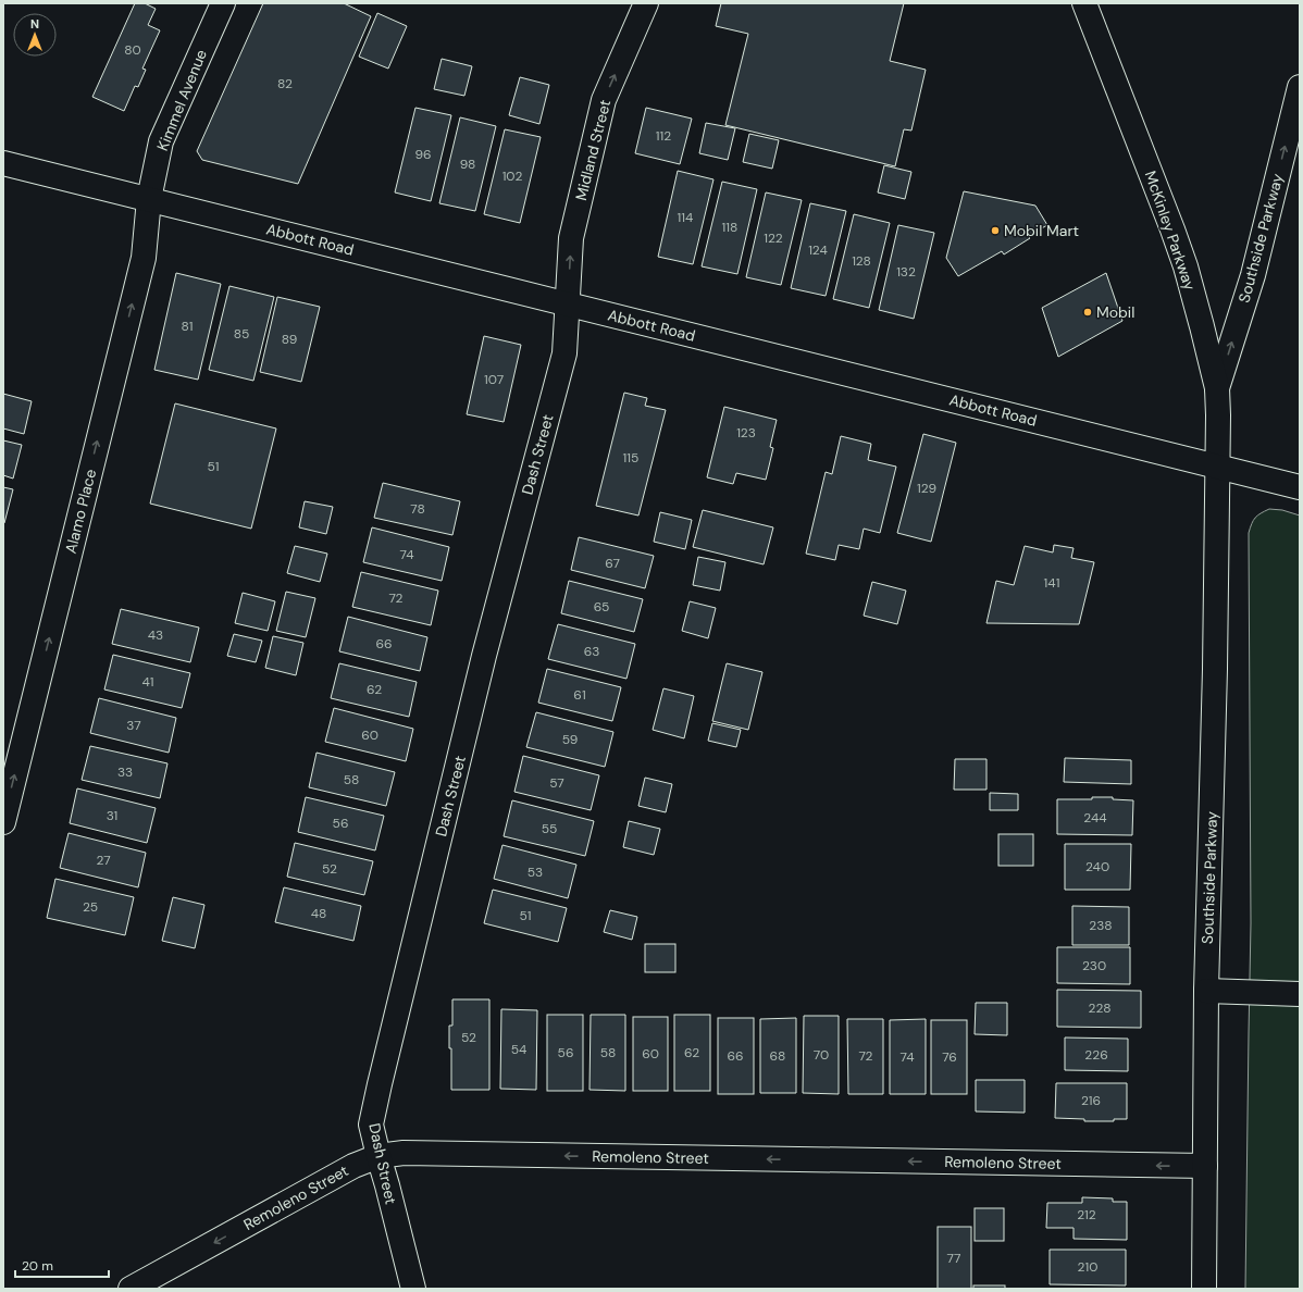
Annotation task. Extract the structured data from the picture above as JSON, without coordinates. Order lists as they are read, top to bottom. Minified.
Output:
{"streets":{"street":["Kimmel Avenue","Midland Street","McKinley Parkway","Southside Parkway","Abbott Road","Dash Street","Alamo Place","Remoleno Street"]},"crossings":[["Kimmel Avenue","Abbott Road"],["Kimmel Avenue","Alamo Place"],["Midland Street","Abbott Road"],["Midland Street","Dash Street"],["McKinley Parkway","Southside Parkway"],["McKinley Parkway","Abbott Road"],["Southside Parkway","Abbott Road"],["Southside Parkway","Remoleno Street"],["Abbott Road","Dash Street"],["Abbott Road","Alamo Place"],["Dash Street","Remoleno Street"]],"one_way":["Midland Street","Alamo Place","Remoleno Street"],"places":["Mobil Mart","Mobil"],"house_numbers":["80","82","112","96","98","102","114","118","122","124","128","132","81","85","89","107","123","115","51","129","78","74","67","141","72","65","43","66","63","41","62","61","37","60","59","33","58","57","31","244","56","55","27","240","52","53","25","48","51","238","230","228","52","54","56","58","62","60","70","226","66","68","72","74","76","216","212","77","210"],"scale_bar":"20 m","north":"top"}
